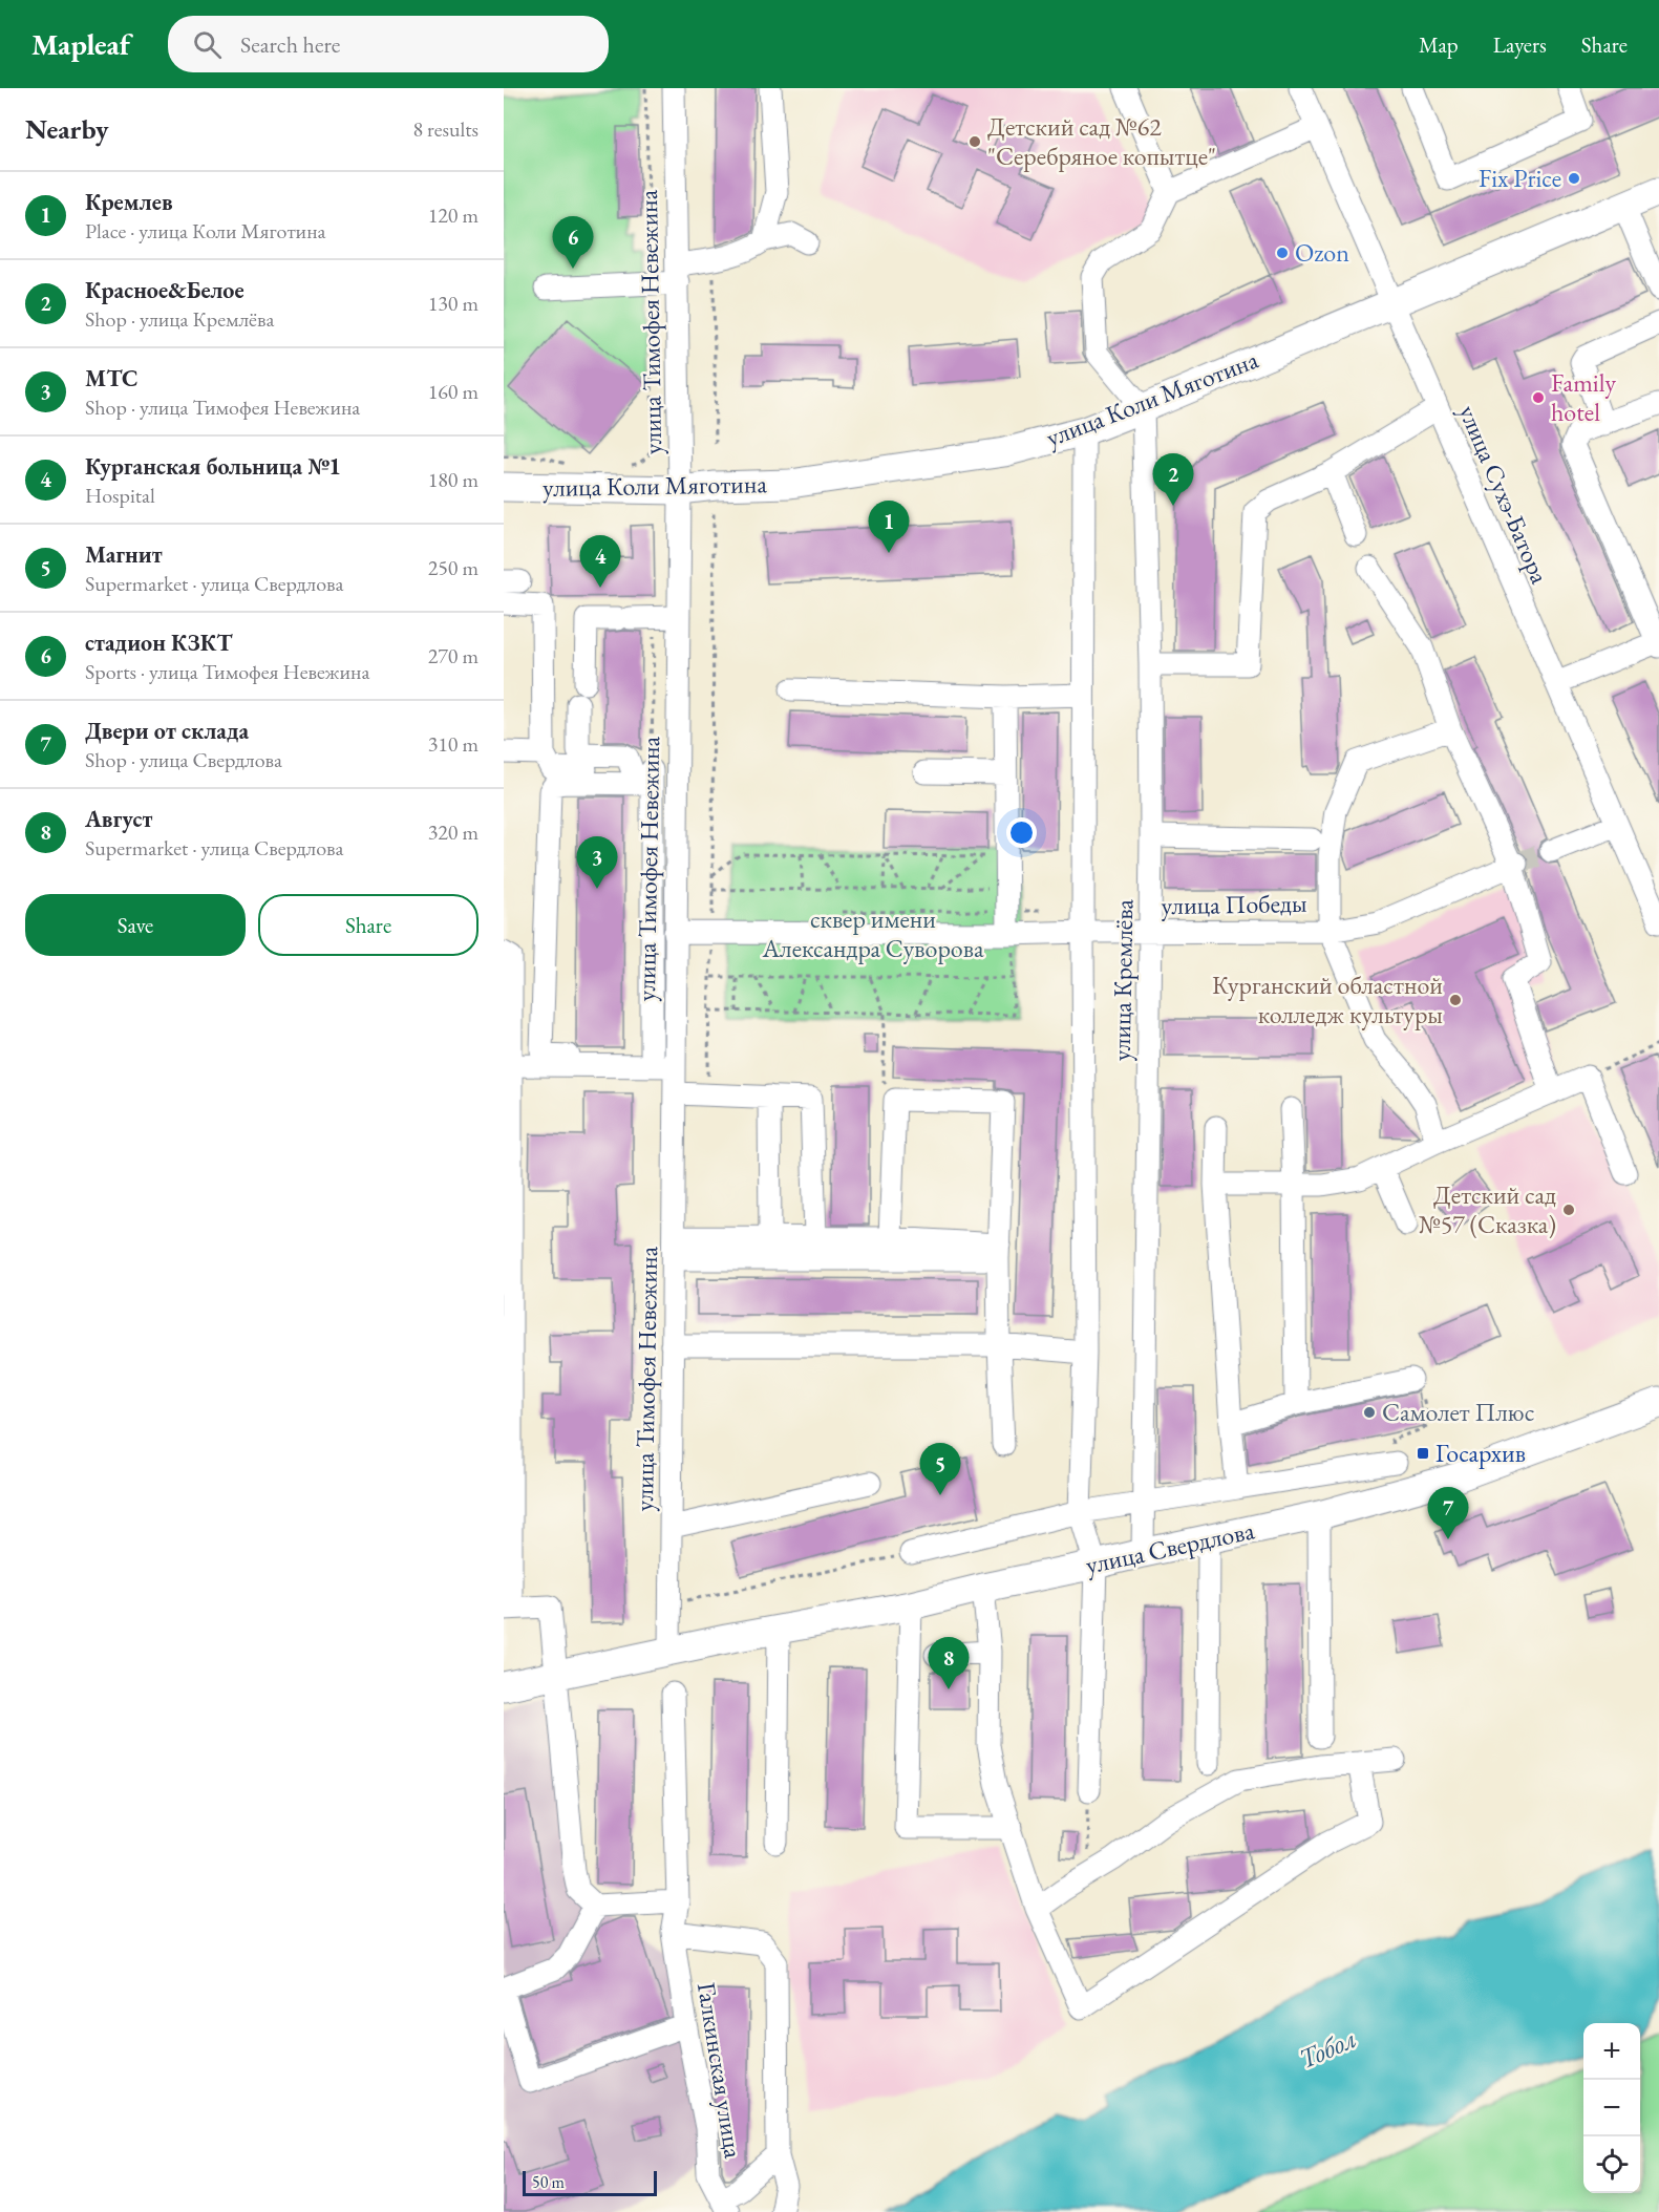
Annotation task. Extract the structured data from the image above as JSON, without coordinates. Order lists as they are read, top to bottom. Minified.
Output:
{"streets":{"main road":["улица Коли Мяготина","улица Свердлова"],"street":["улица Тимофея Невежина","улица Сухэ-Батора","улица Победы","улица Кремлёва","Галкинская улица"]},"crossings":[["улица Тимофея Невежина","улица Коли Мяготина"],["улица Тимофея Невежина","улица Победы"],["улица Тимофея Невежина","улица Свердлова"],["улица Коли Мяготина","улица Сухэ-Батора"],["улица Коли Мяготина","улица Кремлёва"],["улица Победы","улица Кремлёва"],["улица Кремлёва","улица Свердлова"]],"water":["Тобол"],"parks":["сквер имени Александра Суворова"],"places":{"other":["Детский сад №62 \"Серебряное копытце\"","Fix Price","Ozon","Family hotel","Курганский областной колледж культуры","Детский сад №57 (Сказка)","Самолет Плюс"],"transit":["Госархив"]},"scale_bar":"50 m","page":{"header":"Mapleaf","search":"Search here","nav":["Map","Layers","Share"],"heading":["Nearby","8 results"],"list":[{"mark":"1","name":"Кремлев","note":"Place · улица Коли Мяготина","value":"120 m"},{"mark":"2","name":"Красное&Белое","note":"Shop · улица Кремлёва","value":"130 m"},{"mark":"3","name":"МТС","note":"Shop · улица Тимофея Невежина","value":"160 m"},{"mark":"4","name":"Курганская больница №1","note":"Hospital","value":"180 m"},{"mark":"5","name":"Магнит","note":"Supermarket · улица Свердлова","value":"250 m"},{"mark":"6","name":"стадион КЗКТ","note":"Sports · улица Тимофея Невежина","value":"270 m"},{"mark":"7","name":"Двери от склада","note":"Shop · улица Свердлова","value":"310 m"},{"mark":"8","name":"Август","note":"Supermarket · улица Свердлова","value":"320 m"}],"pins":["6","2","1","4","3","5","7","8"],"buttons":["Save","Share"],"map_buttons":["+","−"],"scale":"50 m"}}
